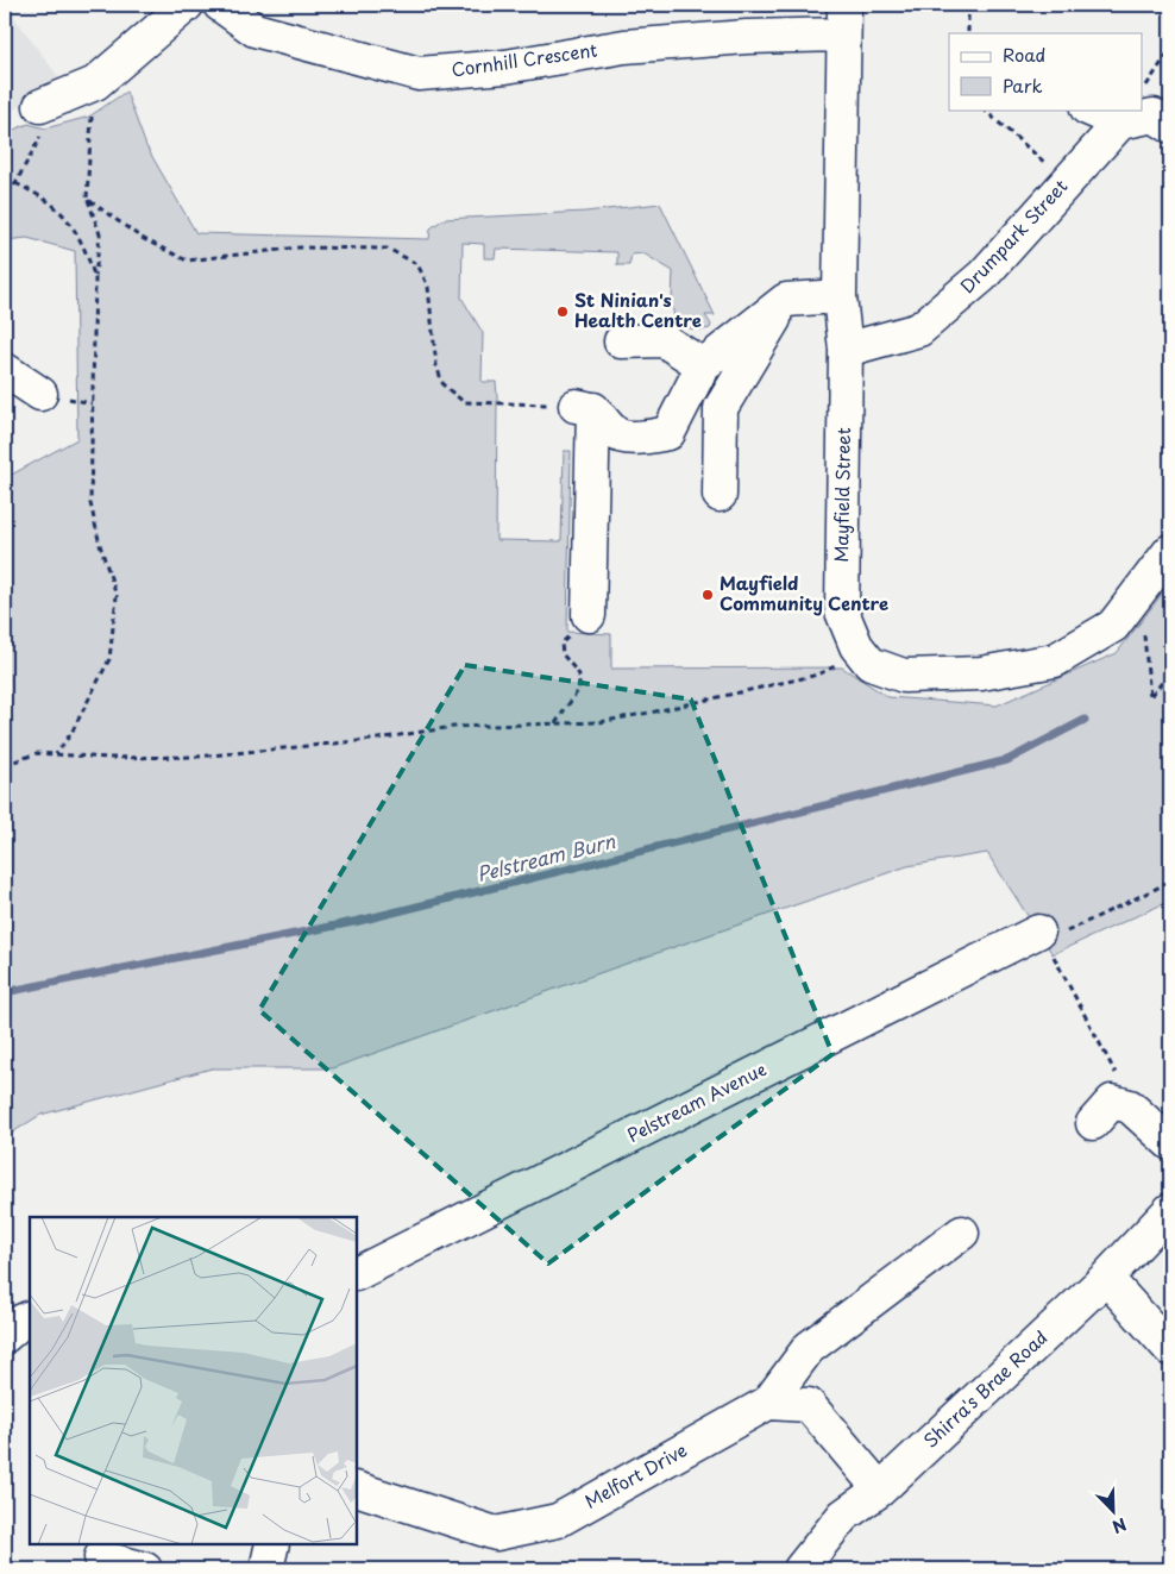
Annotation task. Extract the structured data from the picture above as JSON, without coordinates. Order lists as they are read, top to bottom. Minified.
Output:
{"streets":{"street":["Cornhill Crescent","Drumpark Street","Mayfield Street","Pelstream Avenue","Shirra's Brae Road","Melfort Drive"]},"crossings":[["Cornhill Crescent","Mayfield Street"],["Drumpark Street","Mayfield Street"]],"water":["Pelstream Burn"],"places":["St Ninian's Health Centre","Mayfield Community Centre"],"legend":["Road","Park"],"north":"bottom right"}
